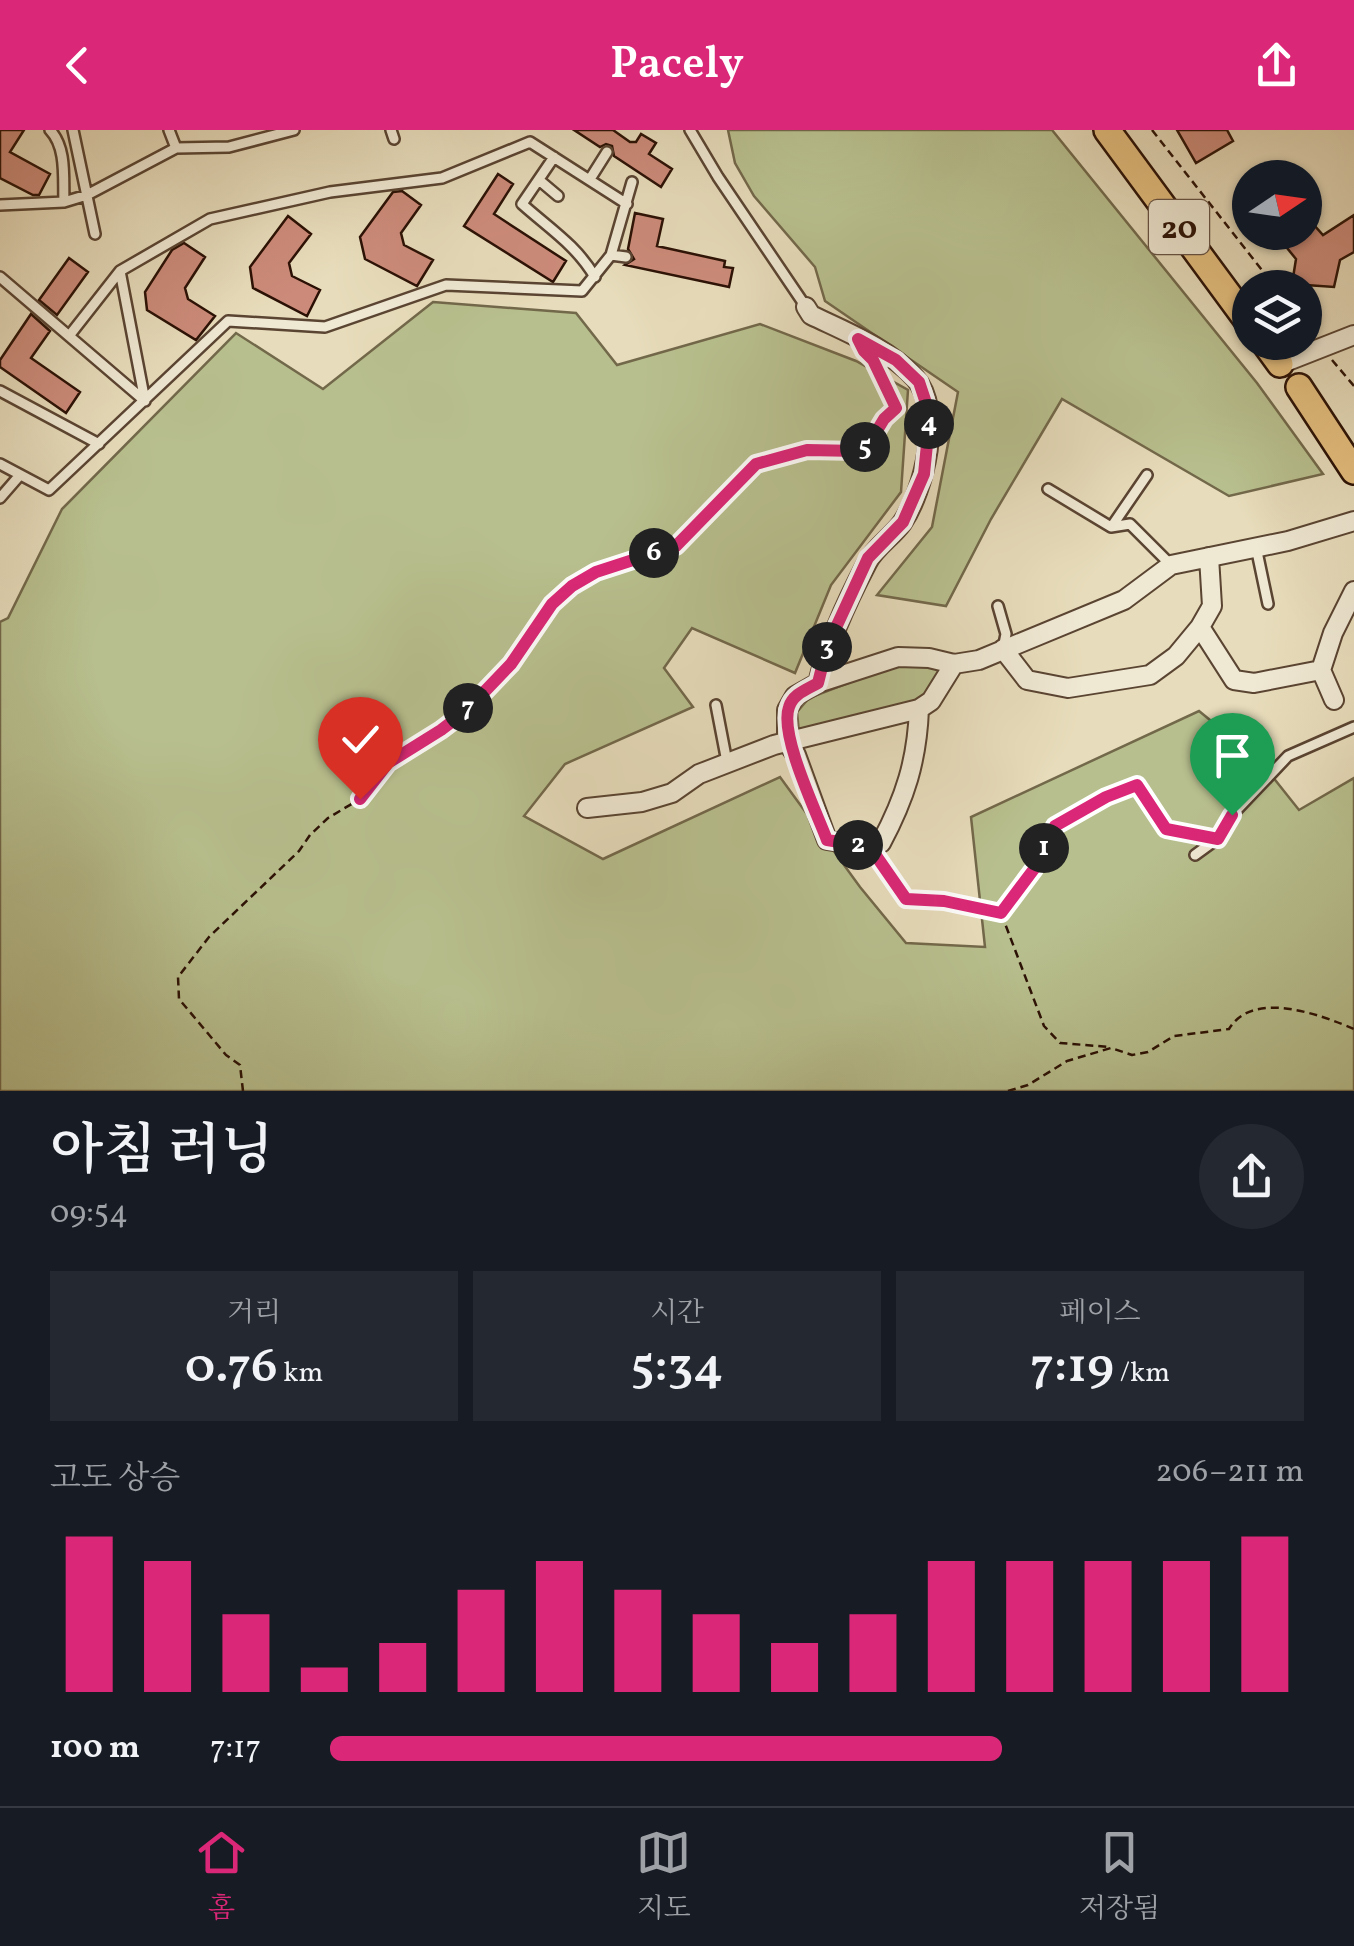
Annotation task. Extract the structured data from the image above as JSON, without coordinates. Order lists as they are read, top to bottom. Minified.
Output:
{"streets":{"main road":["20"]},"north":"right","page":{"header":"Pacely","pins":["4","5","6","3","7","2","1"],"heading":["아침 러닝","09:54"],"stats":[["거리","0.76 km"],["시간","5:34"],["페이스","7:19 /km"]],"chart":["고도 상승","206–211 m"],"list":[{"name":"100 m","note":"7:17"}],"tabs":["홈","지도","저장됨"]}}
